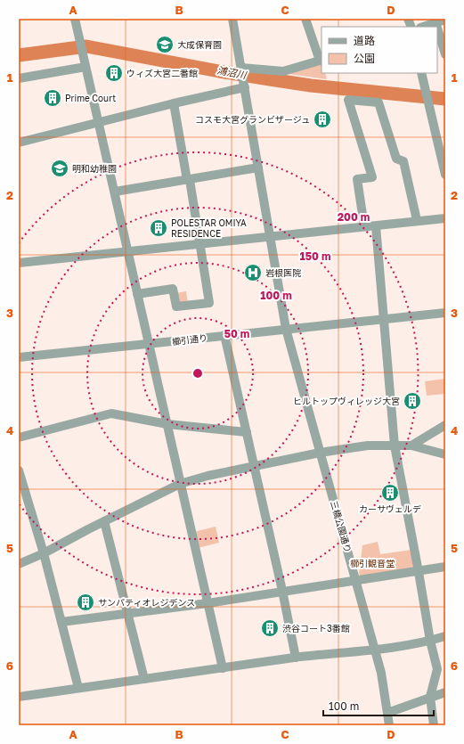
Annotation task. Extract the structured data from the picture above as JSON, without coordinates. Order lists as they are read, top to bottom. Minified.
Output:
{"streets":{"street":["櫛引通り","三橋公園通り"]},"crossings":[["櫛引通り","三橋公園通り"]],"water":["鴻沼川"],"parks":["櫛引観音堂"],"places":{"school or university":["大成保育園","明和幼稚園"],"building":["ウィズ大宮二番館","Prime Court","コスモ大宮グランビザージュ","POLESTAR OMIYA RESIDENCE","ヒルトップヴィレッジ大宮","カーサヴェルデ","サンパティオレジデンス","渋谷コート3番館"],"hospital":["岩根医院"]},"legend":["道路","公園"],"scale_bar":"100 m","grid":{"columns":["A","B","C","D"],"rows":["1","2","3","4","5","6"]},"rings":["200 m","150 m","100 m","50 m"]}
